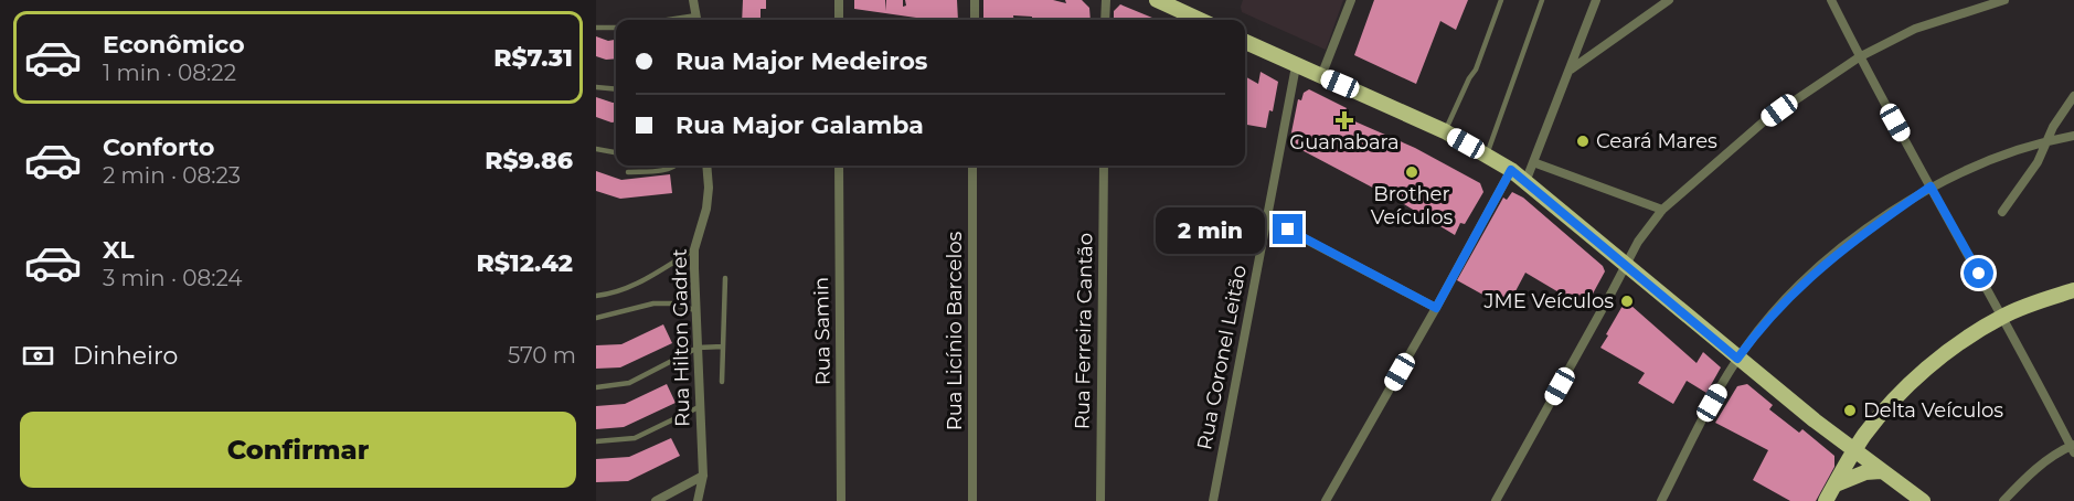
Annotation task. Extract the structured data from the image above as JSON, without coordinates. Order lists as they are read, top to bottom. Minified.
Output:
{"streets":{"street":["Rua Samin","Rua Licínio Barcelos","Rua Ferreira Cantão","Rua Hilton Gadret","Rua Coronel Leitão"]},"places":{"health":["Guanabara"],"other":["Ceará Mares","Brother Veículos","JME Veículos","Delta Veículos"]},"page":{"list":[{"name":"Econômico","note":"1 min · 08:22","value":"R$7.31"},{"name":"Conforto","note":"2 min · 08:23","value":"R$9.86"},{"name":"XL","note":"3 min · 08:24","value":"R$12.42"}],"banner":["Rua Major Medeiros","Rua Major Galamba"],"bubble":"2 min","pay":["Dinheiro","570 m"],"buttons":"Confirmar"}}
